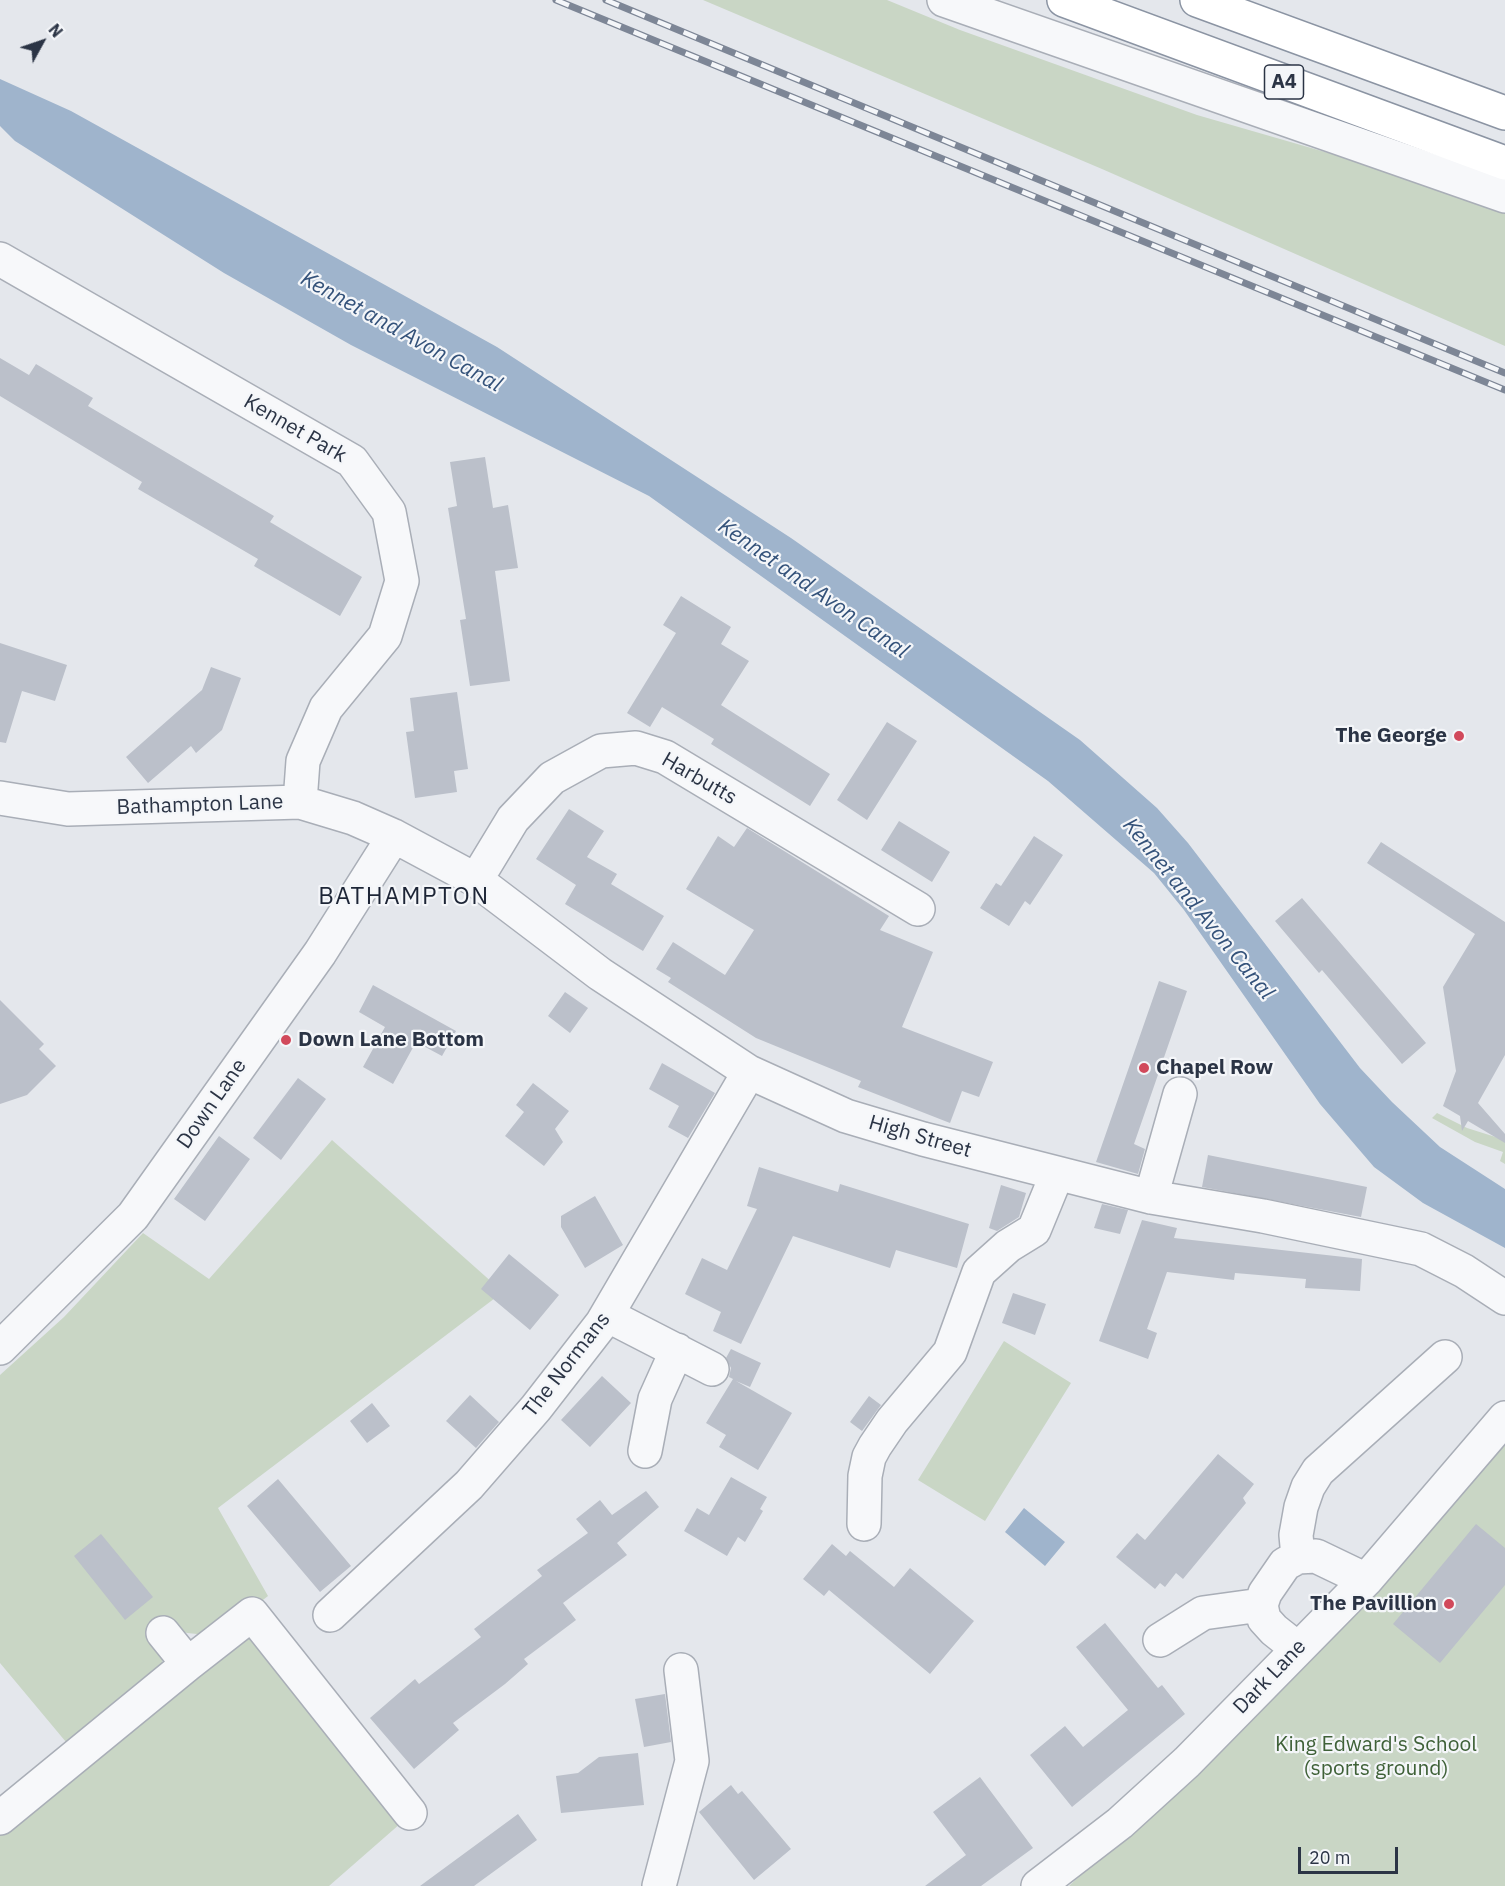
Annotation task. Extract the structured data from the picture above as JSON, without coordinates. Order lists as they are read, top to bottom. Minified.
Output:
{"streets":{"highway":["A4"],"street":["Kennet Park","Harbutts","Bathampton Lane","Down Lane","High Street","The Normans","Dark Lane"]},"crossings":[["Kennet Park","Bathampton Lane"],["Harbutts","High Street"],["Bathampton Lane","Down Lane"],["Bathampton Lane","High Street"],["Down Lane","High Street"],["High Street","The Normans"]],"districts":["BATHAMPTON"],"water":["Kennet and Avon Canal"],"parks":["King Edward's School (sports ground)"],"places":["The George","Down Lane Bottom","Chapel Row","The Pavillion"],"scale_bar":"20 m","north":"top right"}
